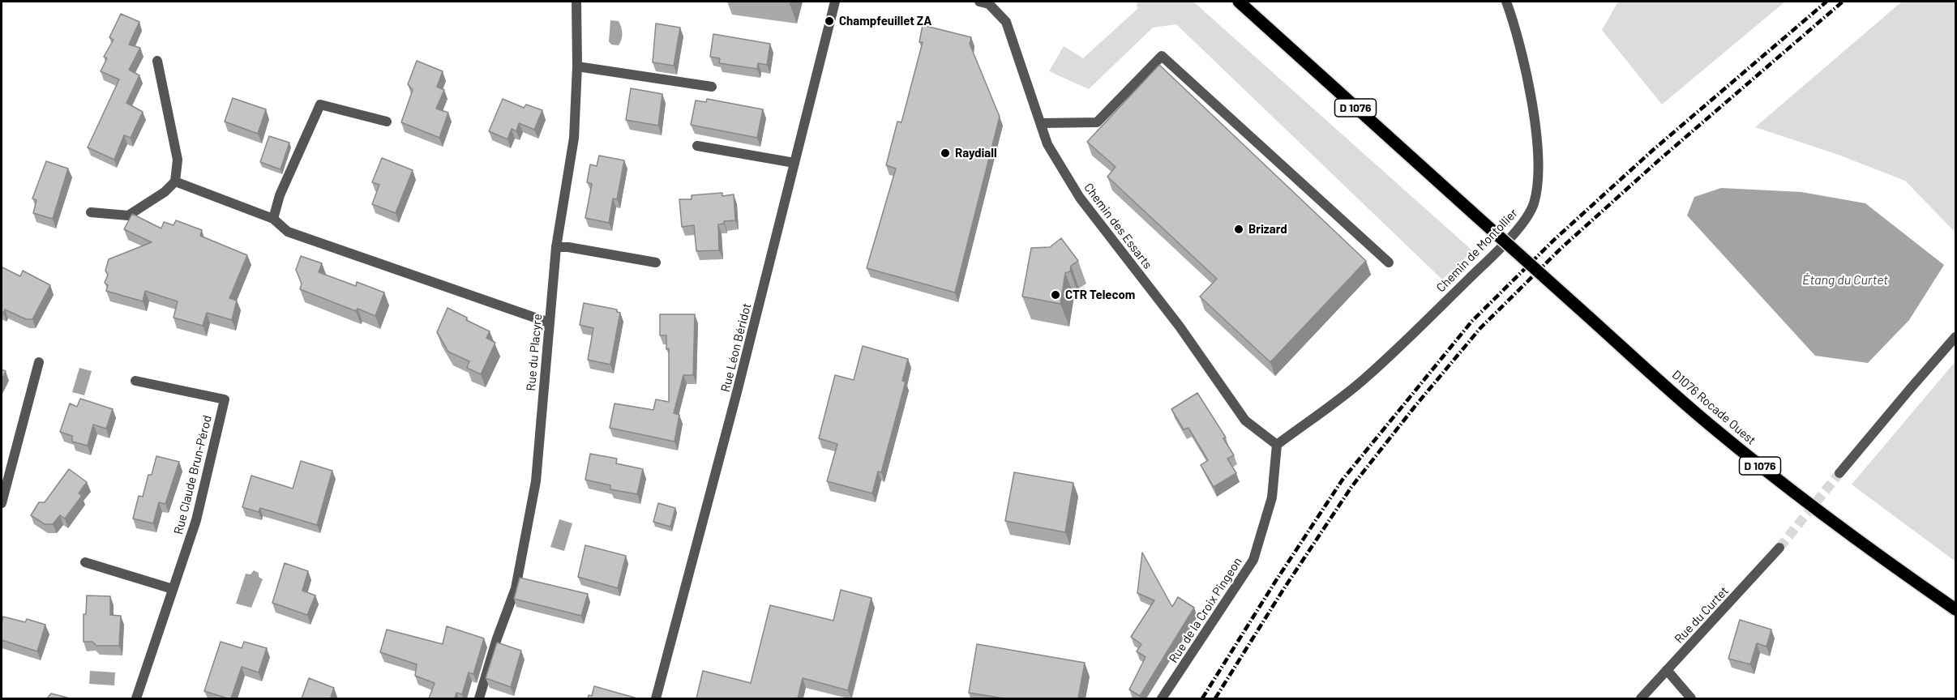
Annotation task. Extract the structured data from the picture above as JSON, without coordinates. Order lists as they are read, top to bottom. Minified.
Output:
{"streets":{"main road":["D 1076","D1076 Rocade Ouest"],"street":["Chemin des Essarts","Chemin de Montollier","Rue Léon Béridot","Rue du Placyre","Rue Claude Brun-Pérod","Rue de la Croix Pingeon","Rue du Curtet"]},"crossings":[["Chemin des Essarts","Chemin de Montollier"],["Chemin des Essarts","Rue de la Croix Pingeon"],["Chemin de Montollier","Rue de la Croix Pingeon"]],"water":["Étang du Curtet"],"places":["Champfeuillet ZA","Raydiall","Brizard","CTR Telecom"]}
